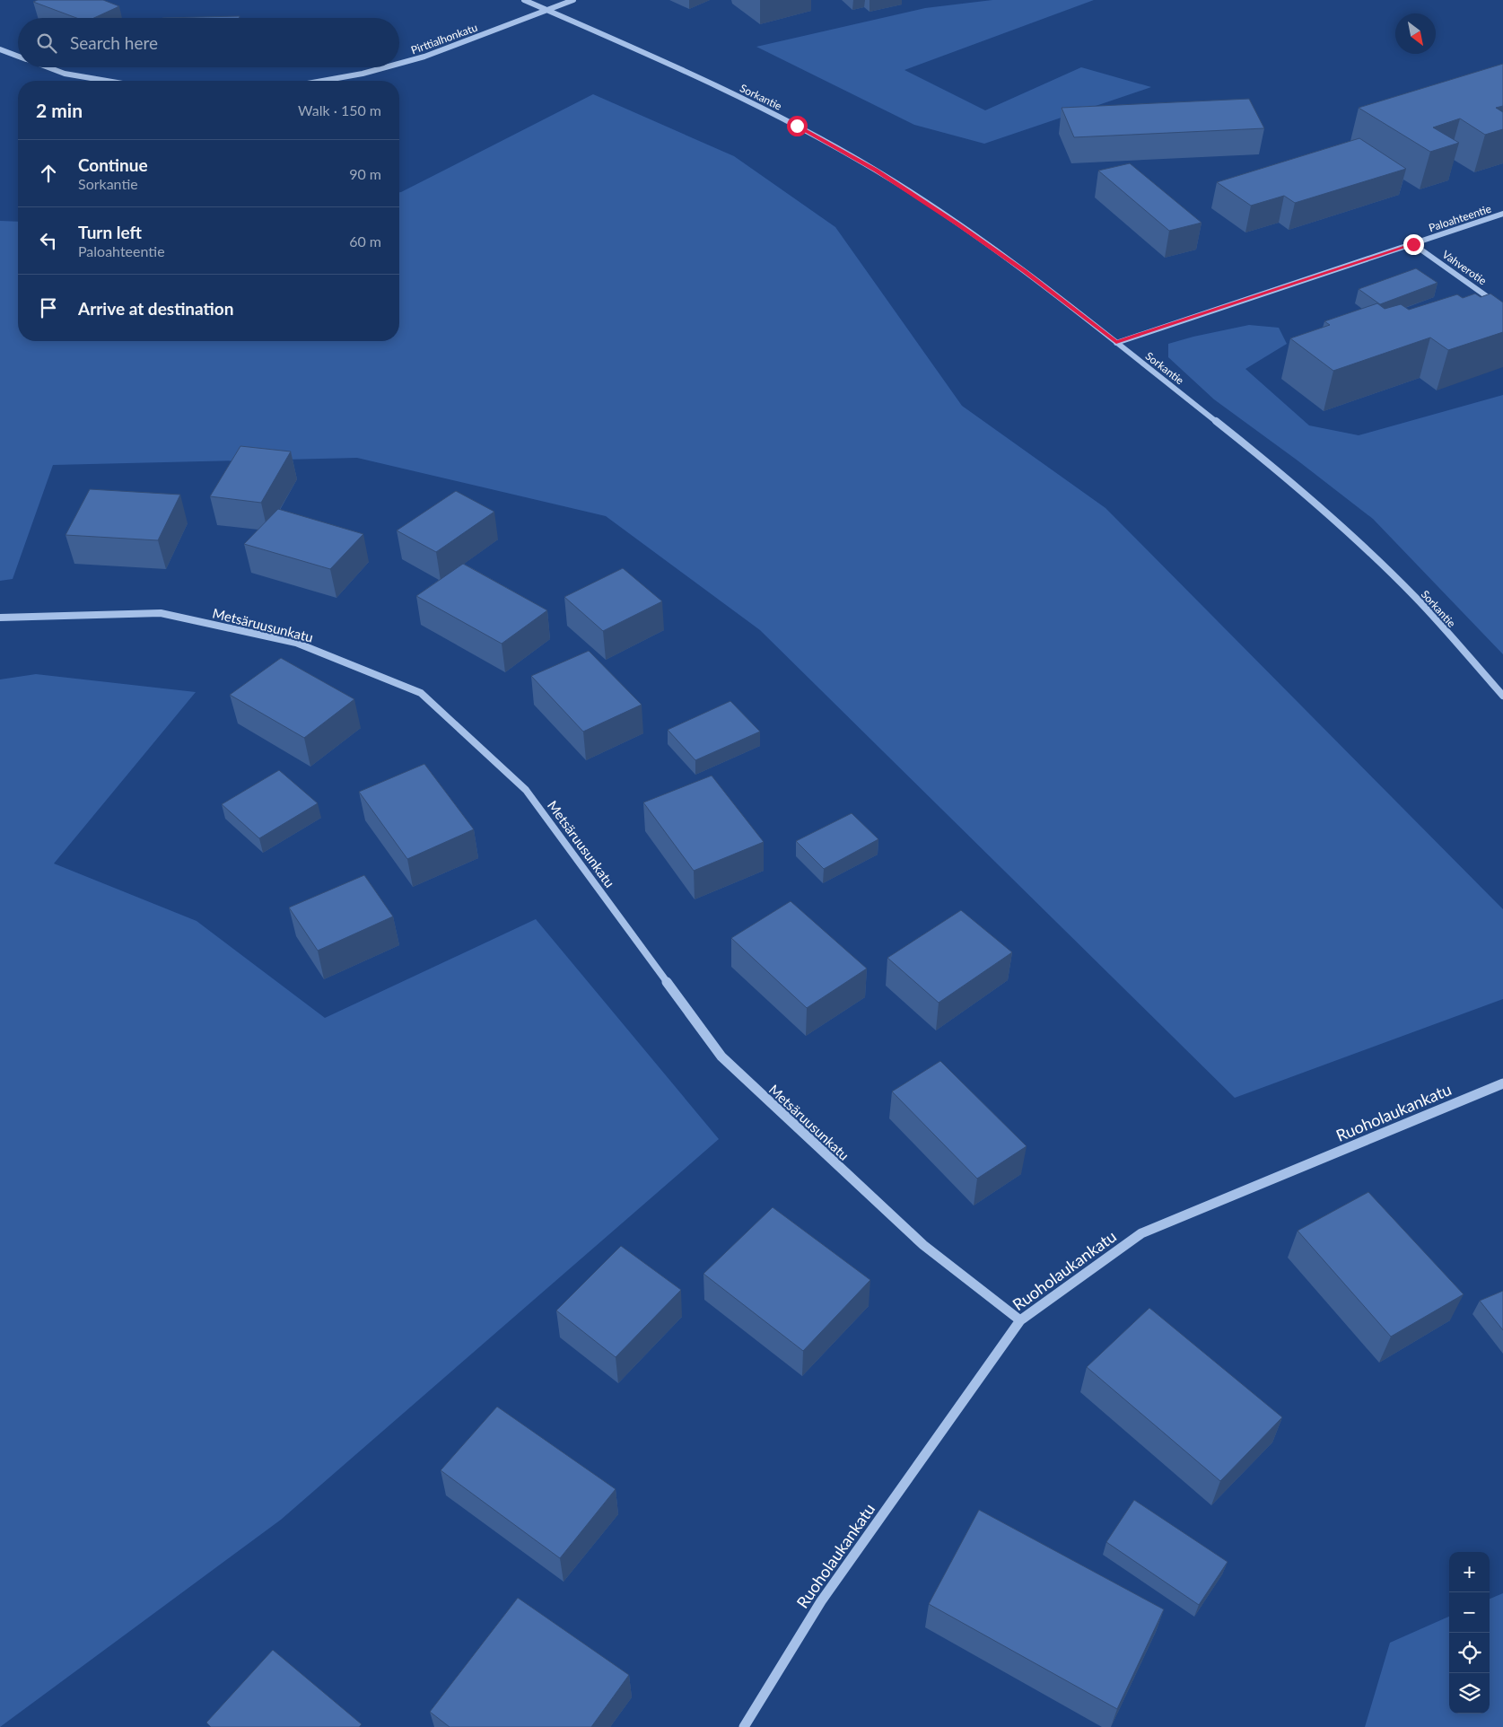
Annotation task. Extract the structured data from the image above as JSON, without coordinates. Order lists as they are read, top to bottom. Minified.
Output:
{"streets":{"street":["Pirttialhonkatu","Sorkantie","Paloahteentie","Vahverotie","Metsäruusunkatu","Ruoholaukankatu"]},"crossings":[["Pirttialhonkatu","Sorkantie"],["Sorkantie","Paloahteentie"],["Paloahteentie","Vahverotie"],["Metsäruusunkatu","Ruoholaukankatu"]],"north":"bottom right","page":{"search":"Search here","heading":["2 min","Walk · 150 m"],"list":[["Continue","Sorkantie","90 m"],["Turn left","Paloahteentie","60 m"],"Arrive at destination"],"map_buttons":["+","−"]}}
